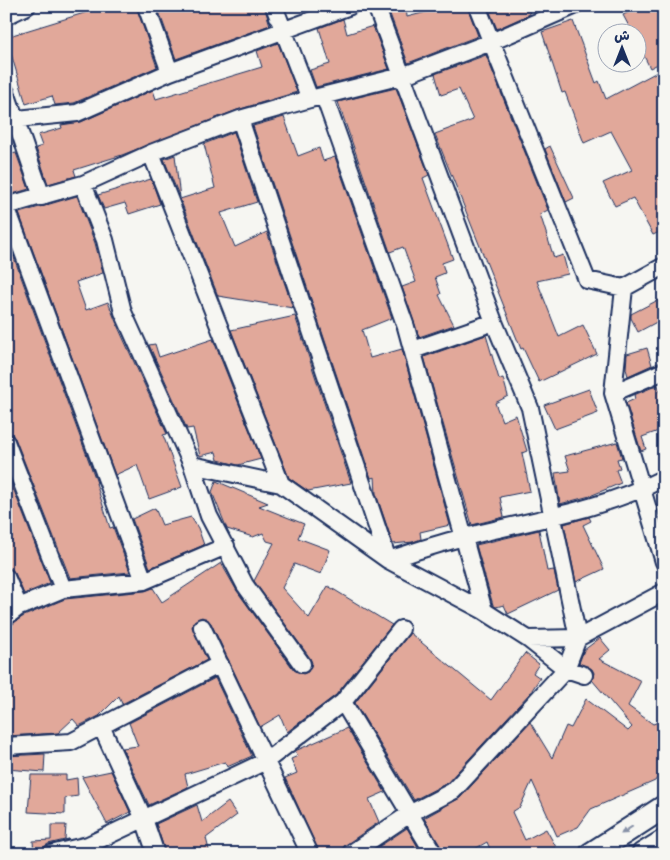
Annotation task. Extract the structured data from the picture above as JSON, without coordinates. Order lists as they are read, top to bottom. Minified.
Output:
{"north":"top"}
